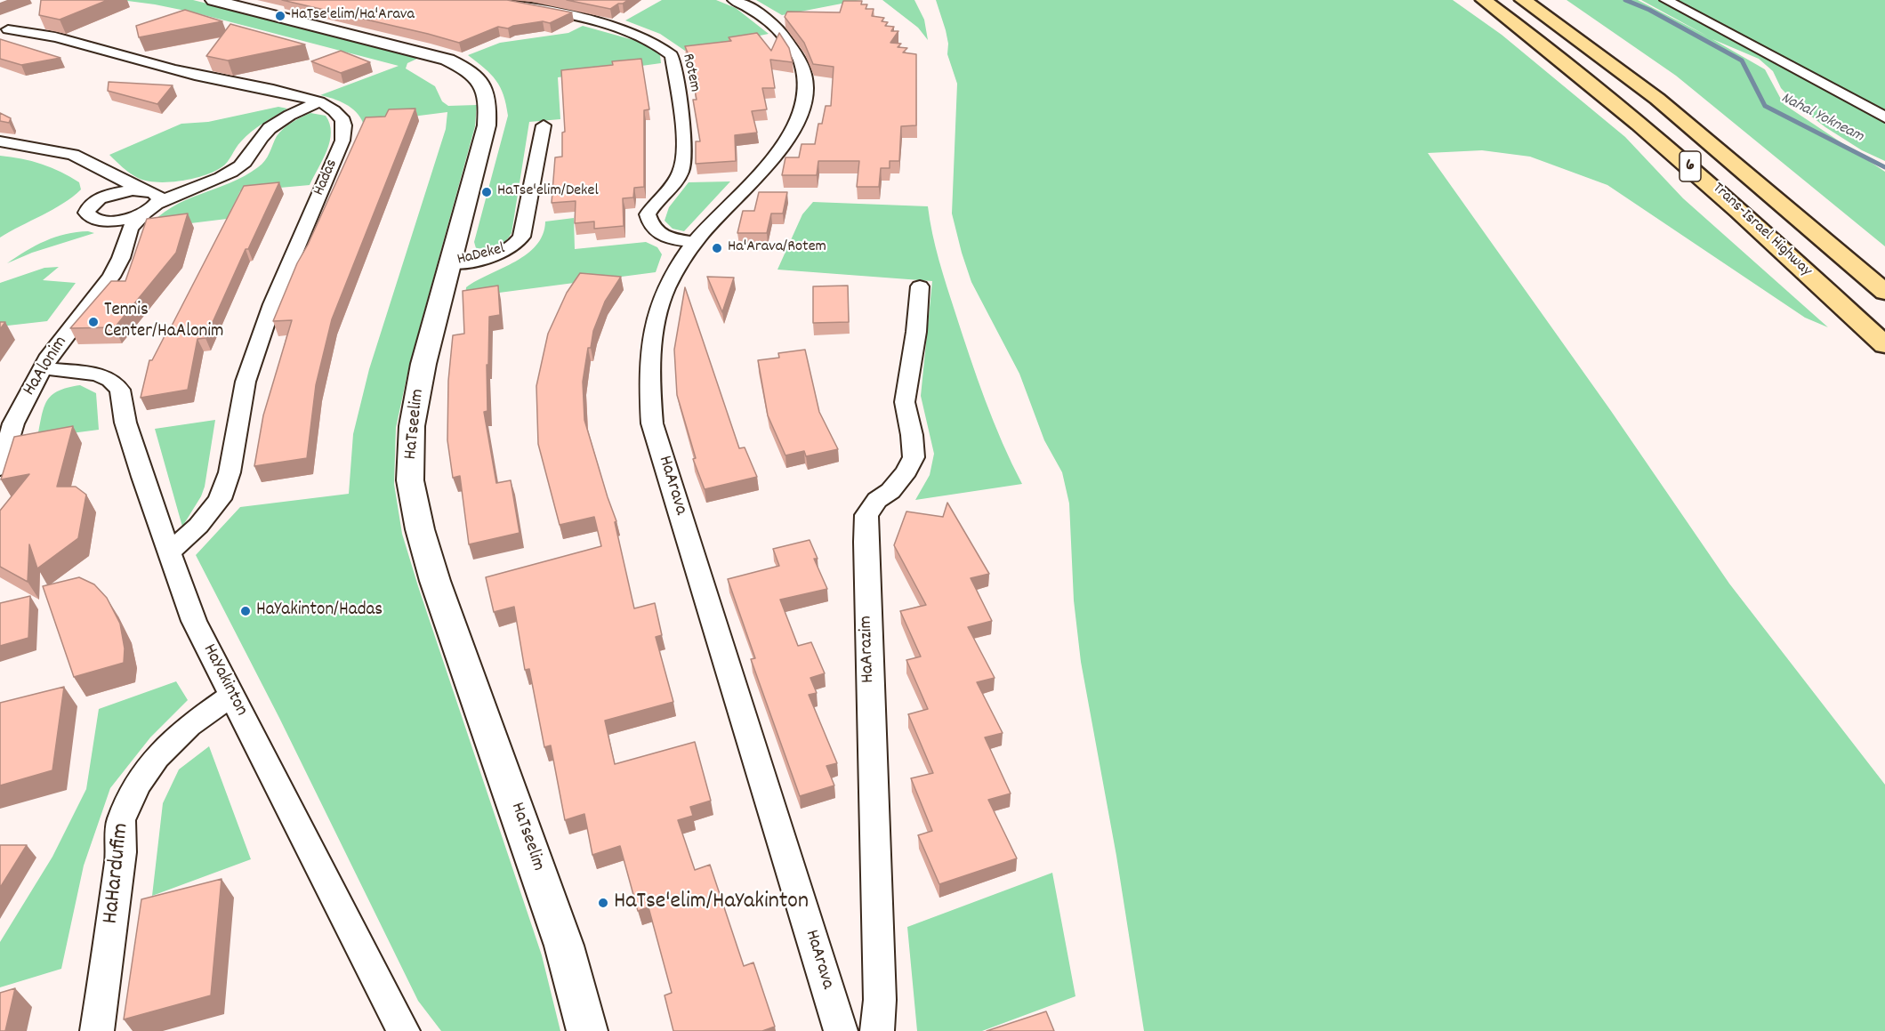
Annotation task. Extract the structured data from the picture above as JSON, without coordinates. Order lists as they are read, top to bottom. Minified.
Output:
{"streets":{"highway":["6","Trans-Israel Highway"],"street":["Rotem","Hadas","HaDekel","HaAlonim","HaTseelim","HaArava","HaArazim","HaYakinton","HaHardufim"]},"crossings":[["Rotem","HaArava"],["Hadas","HaYakinton"],["HaDekel","HaTseelim"],["HaAlonim","HaYakinton"],["HaYakinton","HaHardufim"]],"water":["Nahal Yokneam"],"places":["HaTse'elim/Ha'Arava","HaTse'elim/Dekel","Ha'Arava/Rotem","Tennis Center/HaAlonim","HaYakinton/Hadas","HaTse'elim/HaYakinton"]}
